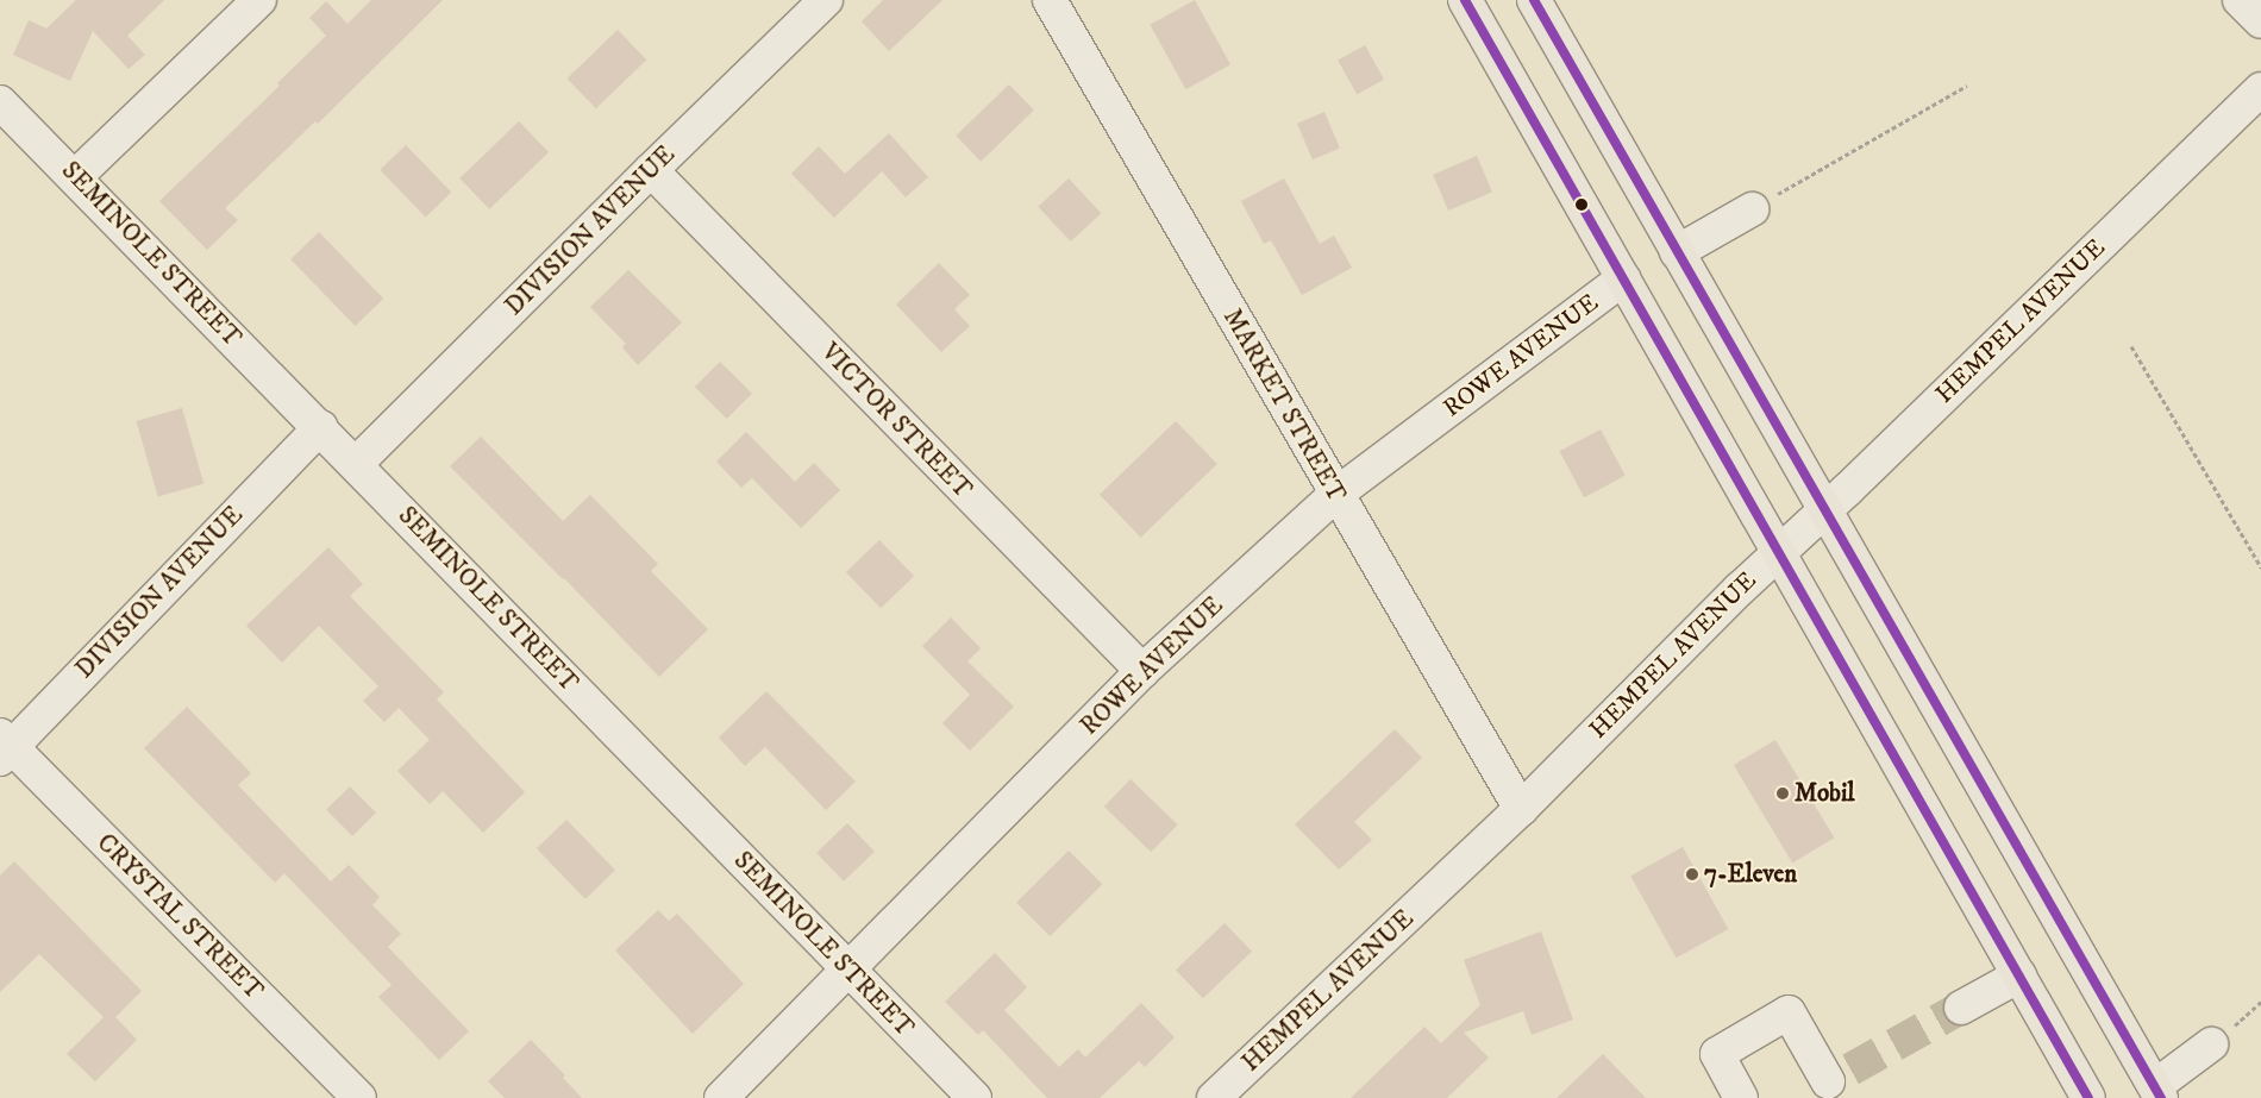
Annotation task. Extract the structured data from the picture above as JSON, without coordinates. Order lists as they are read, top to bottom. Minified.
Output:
{"streets":{"street":["DIVISION AVENUE","SEMINOLE STREET","HEMPEL AVENUE","ROWE AVENUE","MARKET STREET","VICTOR STREET","CRYSTAL STREET"]},"crossings":[["DIVISION AVENUE","SEMINOLE STREET"],["DIVISION AVENUE","VICTOR STREET"],["DIVISION AVENUE","CRYSTAL STREET"],["SEMINOLE STREET","ROWE AVENUE"],["HEMPEL AVENUE","MARKET STREET"],["ROWE AVENUE","MARKET STREET"],["ROWE AVENUE","VICTOR STREET"]],"places":["Mobil","7-Eleven"]}
